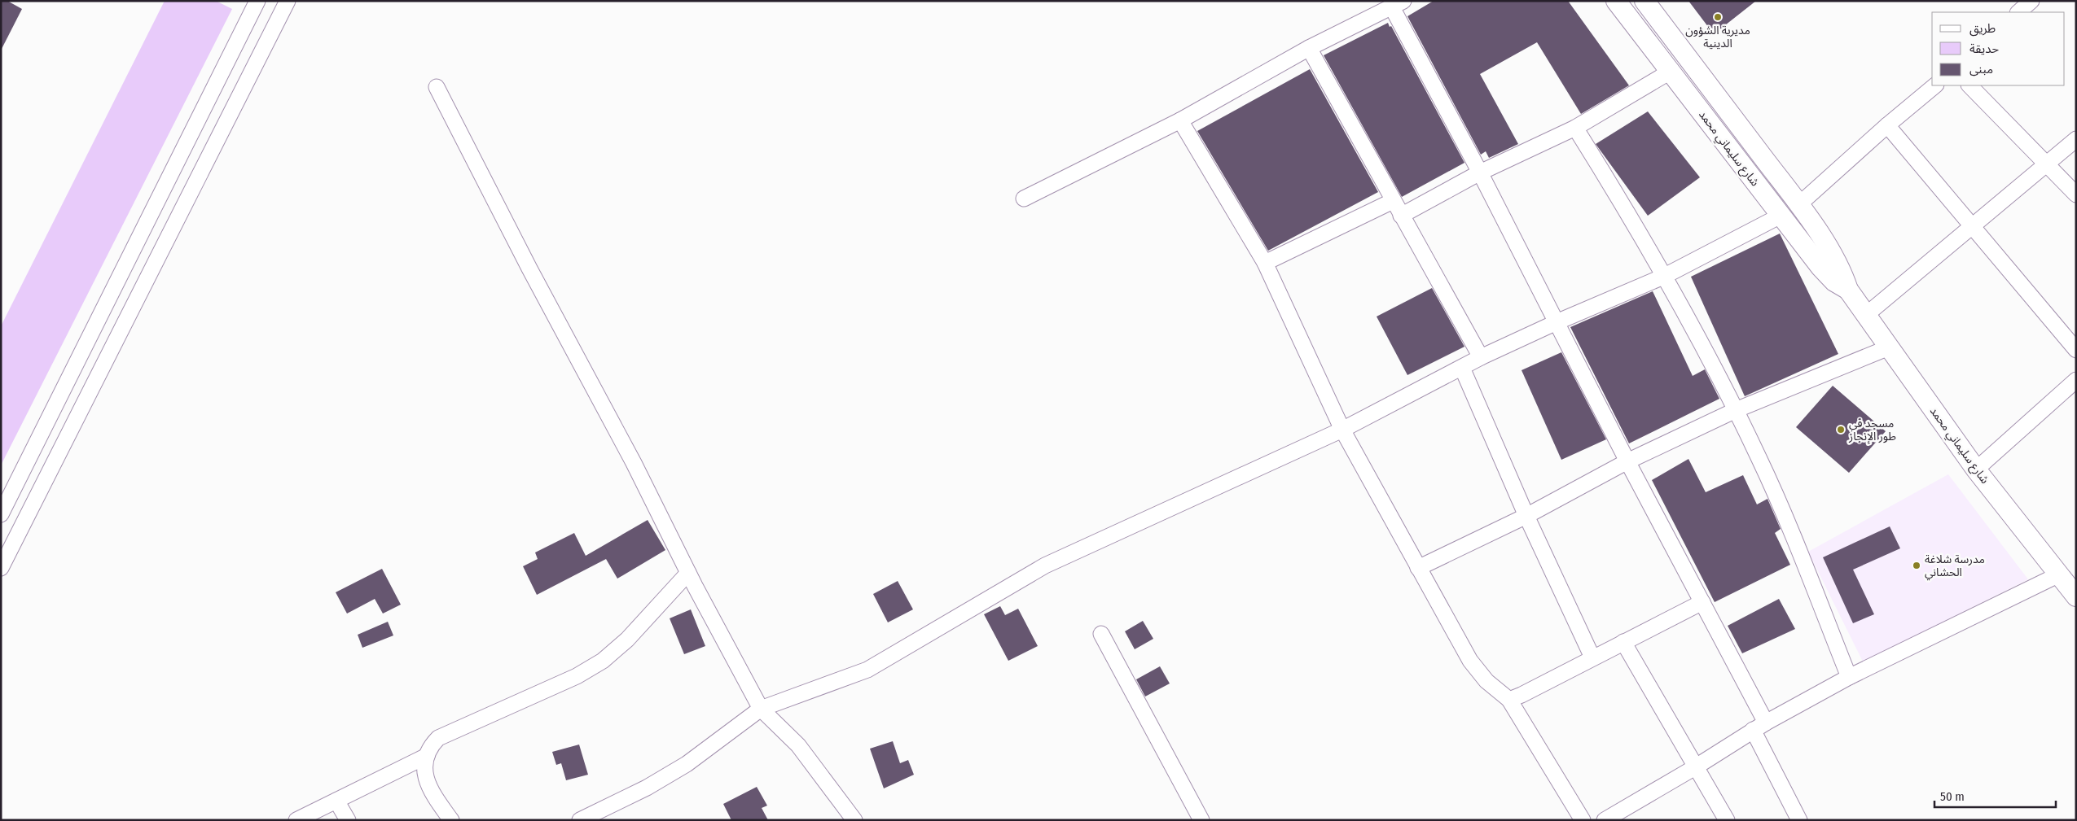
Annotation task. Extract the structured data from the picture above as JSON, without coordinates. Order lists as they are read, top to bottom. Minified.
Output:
{"streets":{"street":["شارع سليماني محمد"]},"places":["مديرية الشؤون الدينية","مسجد في طور الإنجاز","مدرسة شلاغة الحشاني"],"legend":["طريق","حديقة","مبنى"],"scale_bar":"50 m"}
